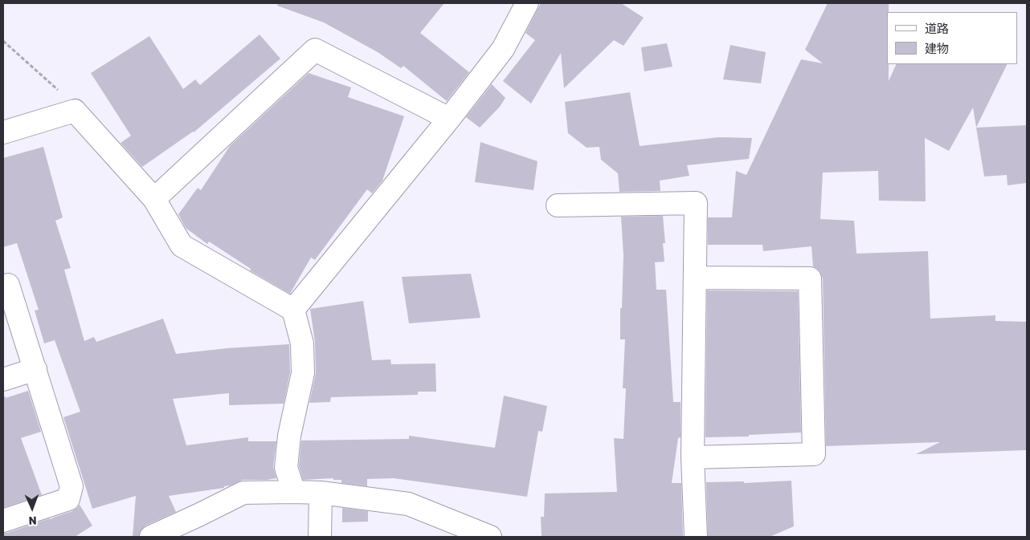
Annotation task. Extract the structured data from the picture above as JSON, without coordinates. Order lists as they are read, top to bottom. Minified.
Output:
{"legend":["道路","建物"],"north":"bottom"}
